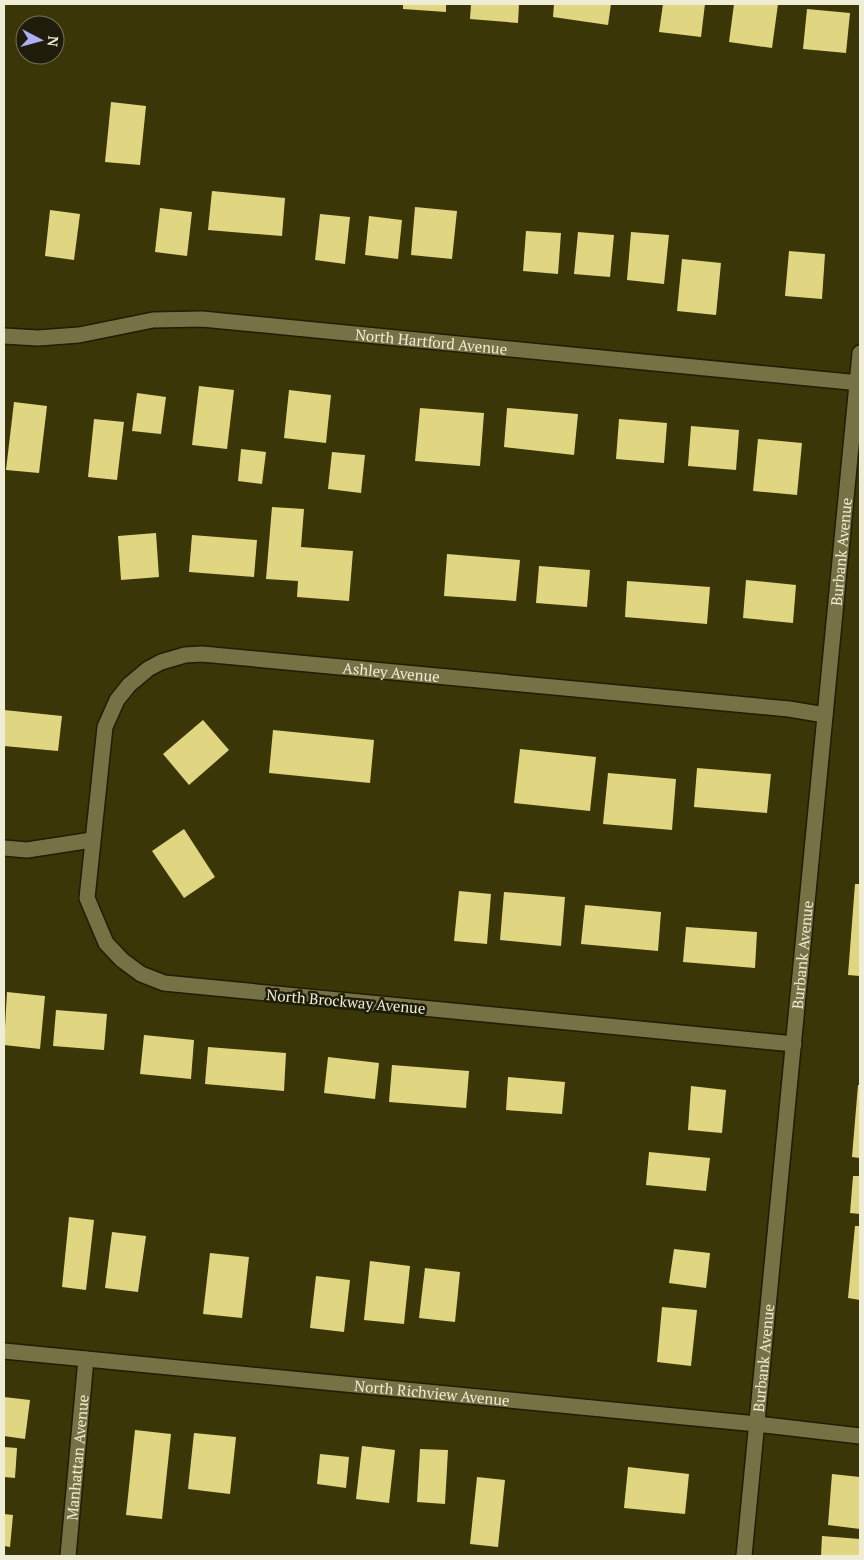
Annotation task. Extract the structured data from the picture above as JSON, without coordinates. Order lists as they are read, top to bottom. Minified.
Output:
{"streets":{"street":["North Hartford Avenue","Burbank Avenue","Ashley Avenue","North Brockway Avenue","North Richview Avenue","Manhattan Avenue"]},"crossings":[["North Hartford Avenue","Burbank Avenue"],["Burbank Avenue","Ashley Avenue"],["Burbank Avenue","North Brockway Avenue"],["Burbank Avenue","North Richview Avenue"],["Ashley Avenue","North Brockway Avenue"],["North Richview Avenue","Manhattan Avenue"]],"north":"right"}
